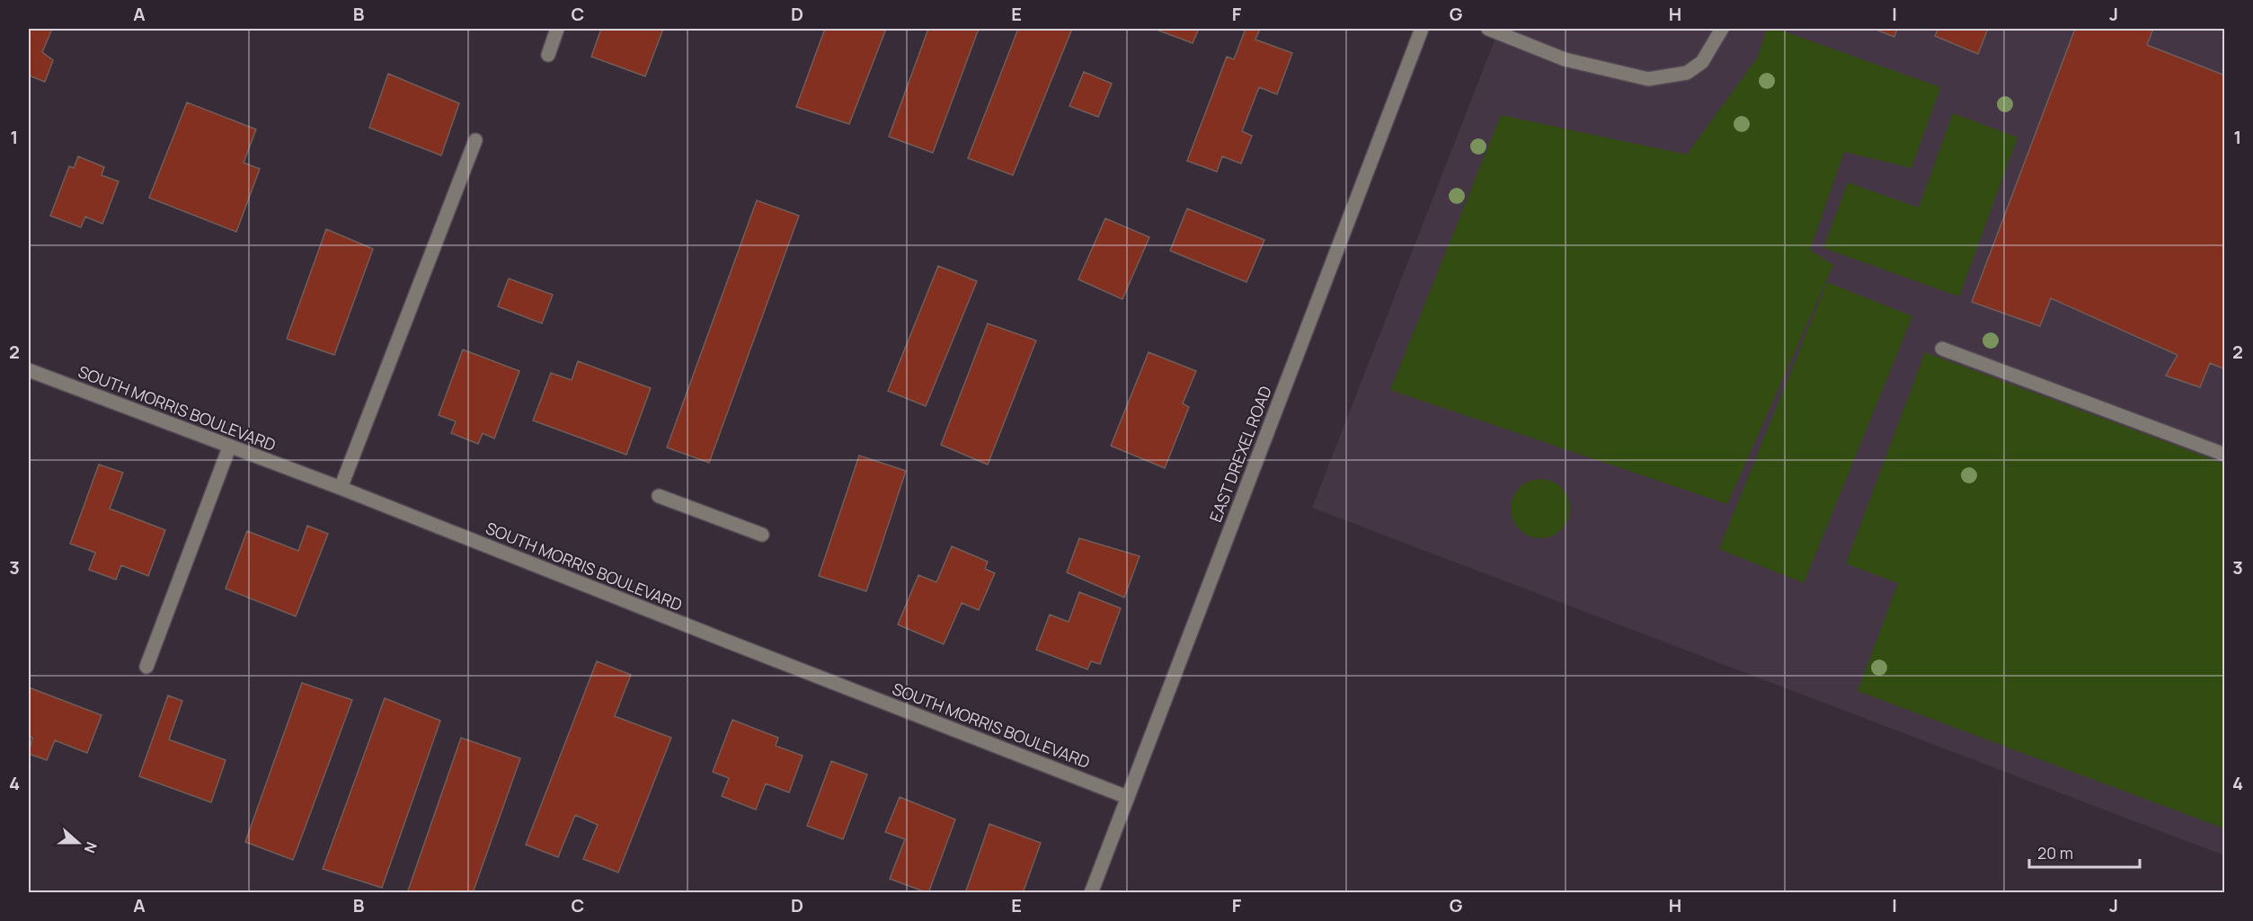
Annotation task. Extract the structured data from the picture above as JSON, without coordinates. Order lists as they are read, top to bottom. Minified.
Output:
{"streets":{"street":["SOUTH MORRIS BOULEVARD","EAST DREXEL ROAD"]},"crossings":[["SOUTH MORRIS BOULEVARD","EAST DREXEL ROAD"]],"scale_bar":"20 m","north":"right","grid":{"columns":["A","B","C","D","E","F","G","H","I","J"],"rows":["1","2","3","4"]}}
